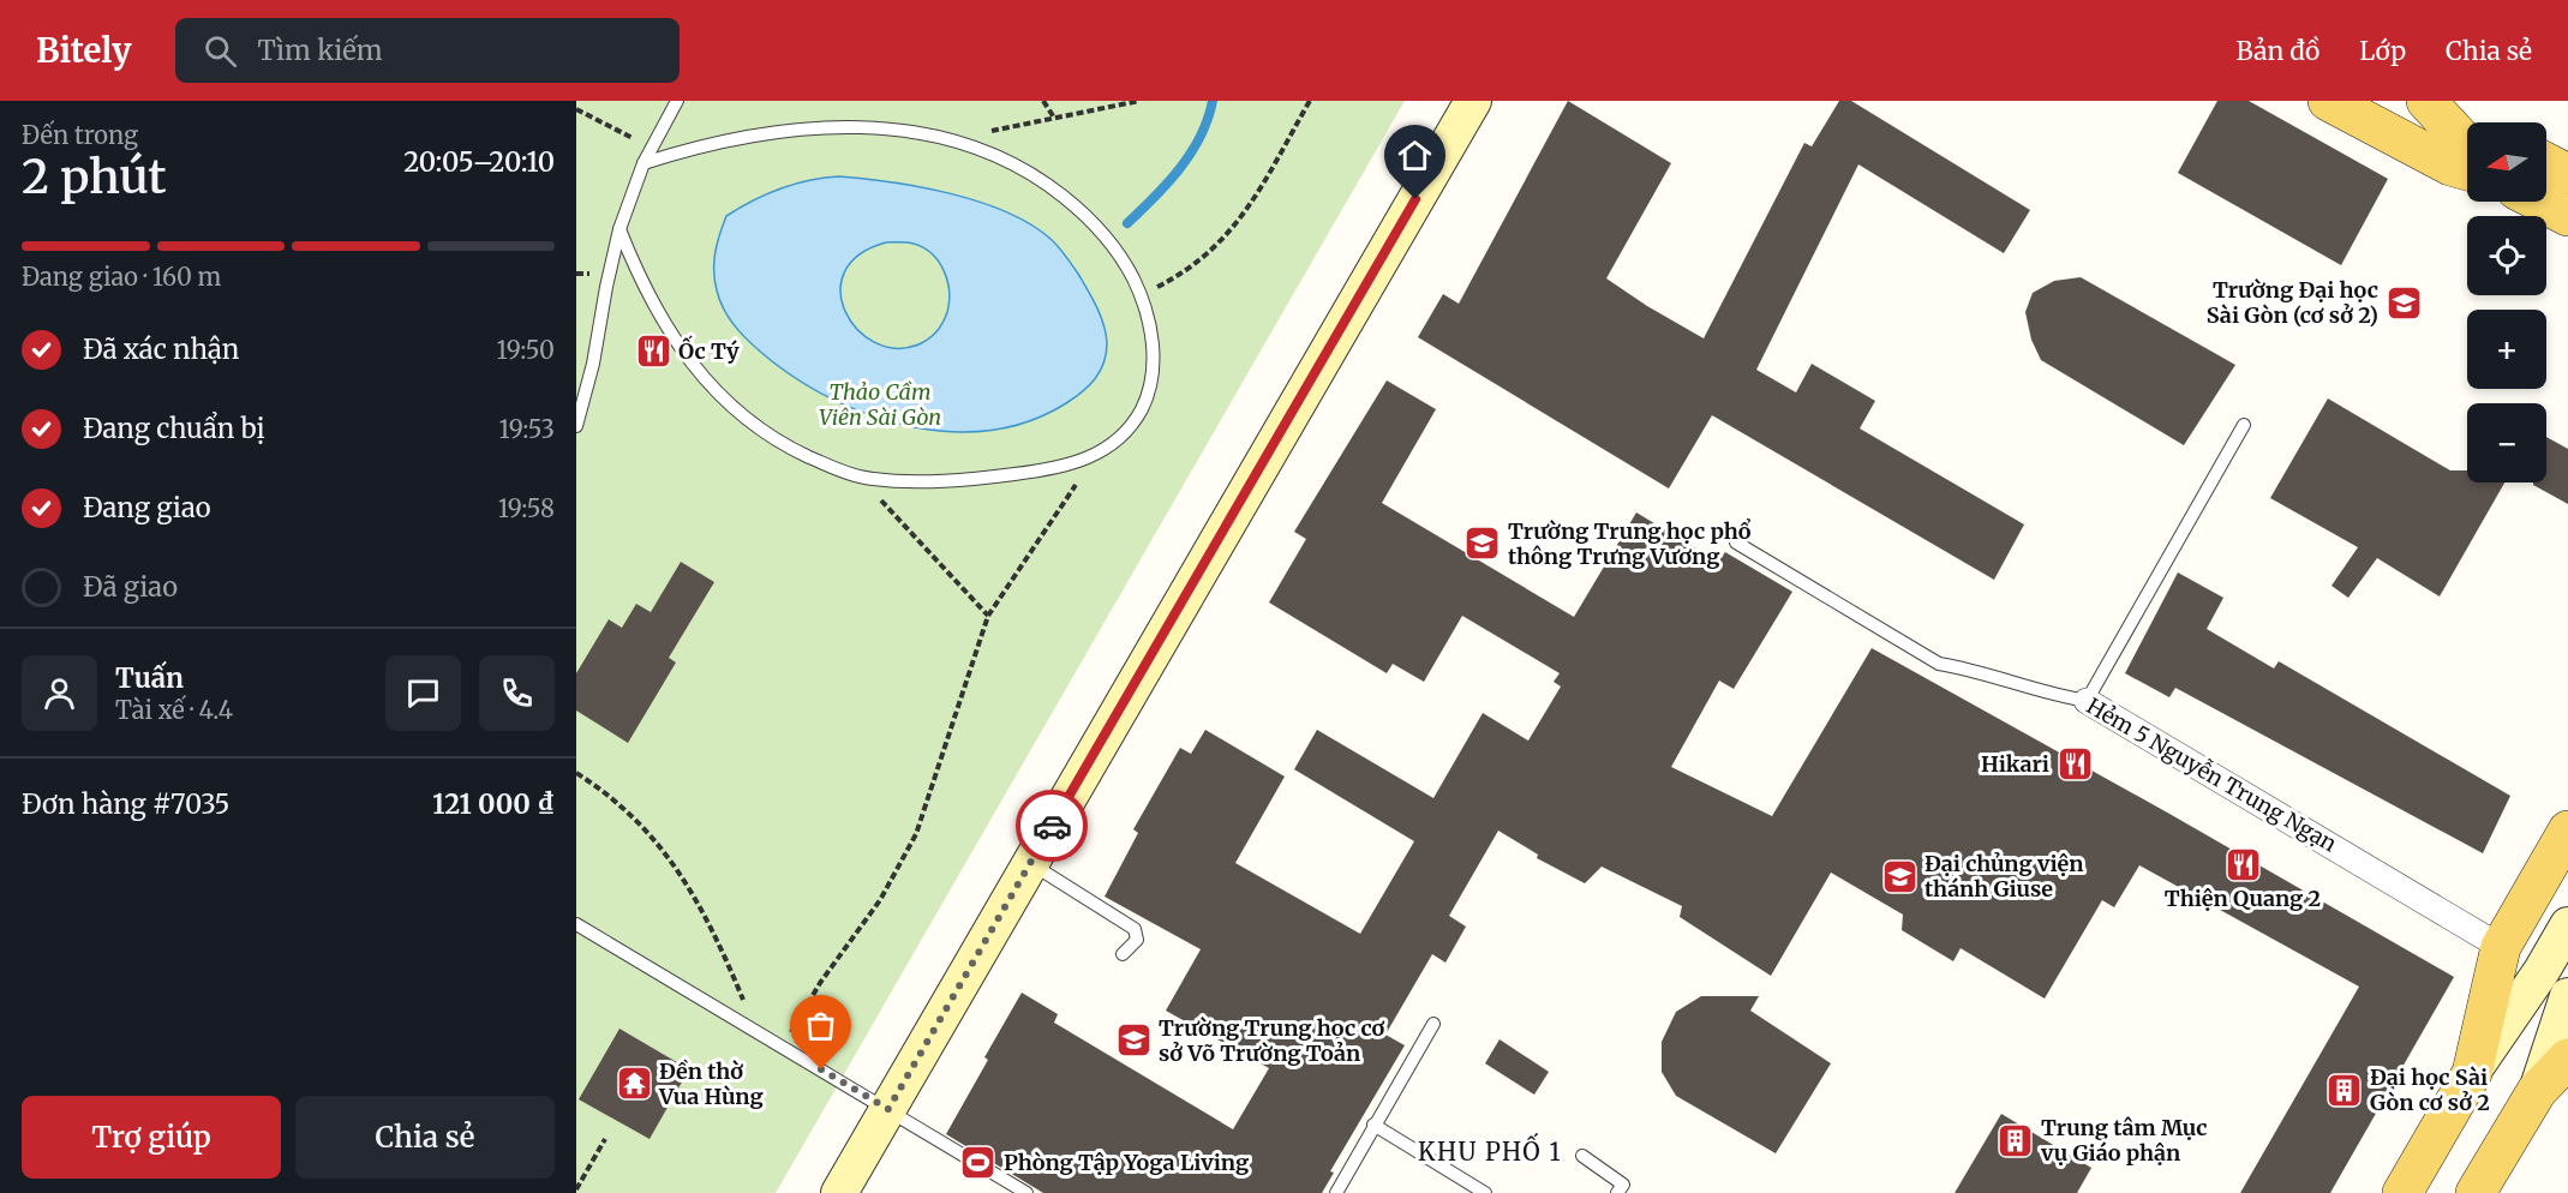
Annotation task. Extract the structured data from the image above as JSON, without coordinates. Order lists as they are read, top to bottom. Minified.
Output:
{"streets":{"street":["Hẻm 5 Nguyễn Trung Ngạn"]},"districts":["KHU PHỐ 1"],"parks":["Thảo Cầm Viên Sài Gòn"],"places":{"school or university":["Trường Đại học Sài Gòn (cơ sở 2)","Trường Trung học phổ thông Trưng Vương","Đại chủng viện thánh Giuse","Trường Trung học cơ sở Võ Trường Toản"],"restaurant":["Ốc Tý","Hikari","Thiện Quang 2"],"temple":["Đền thờ Vua Hùng"],"building":["Đại học Sài Gòn cơ sở 2","Trung tâm Mục vụ Giáo phận"],"sports":["Phòng Tập Yoga Living"]},"north":"left","page":{"header":"Bitely","search":"Tìm kiếm","nav":["Bản đồ","Lớp","Chia sẻ"],"heading":["2 phút","Đến trong","20:05–20:10"],"panel":["Tuấn","Tài xế · 4.4","Đơn hàng #7035","121 000 ₫"],"map_buttons":["+","−"],"bar":"Đang giao · 160 m","list":[["Đã xác nhận","19:50"],["Đang chuẩn bị","19:53"],["Đang giao","19:58"],"Đã giao"],"buttons":["Trợ giúp","Chia sẻ"]}}
